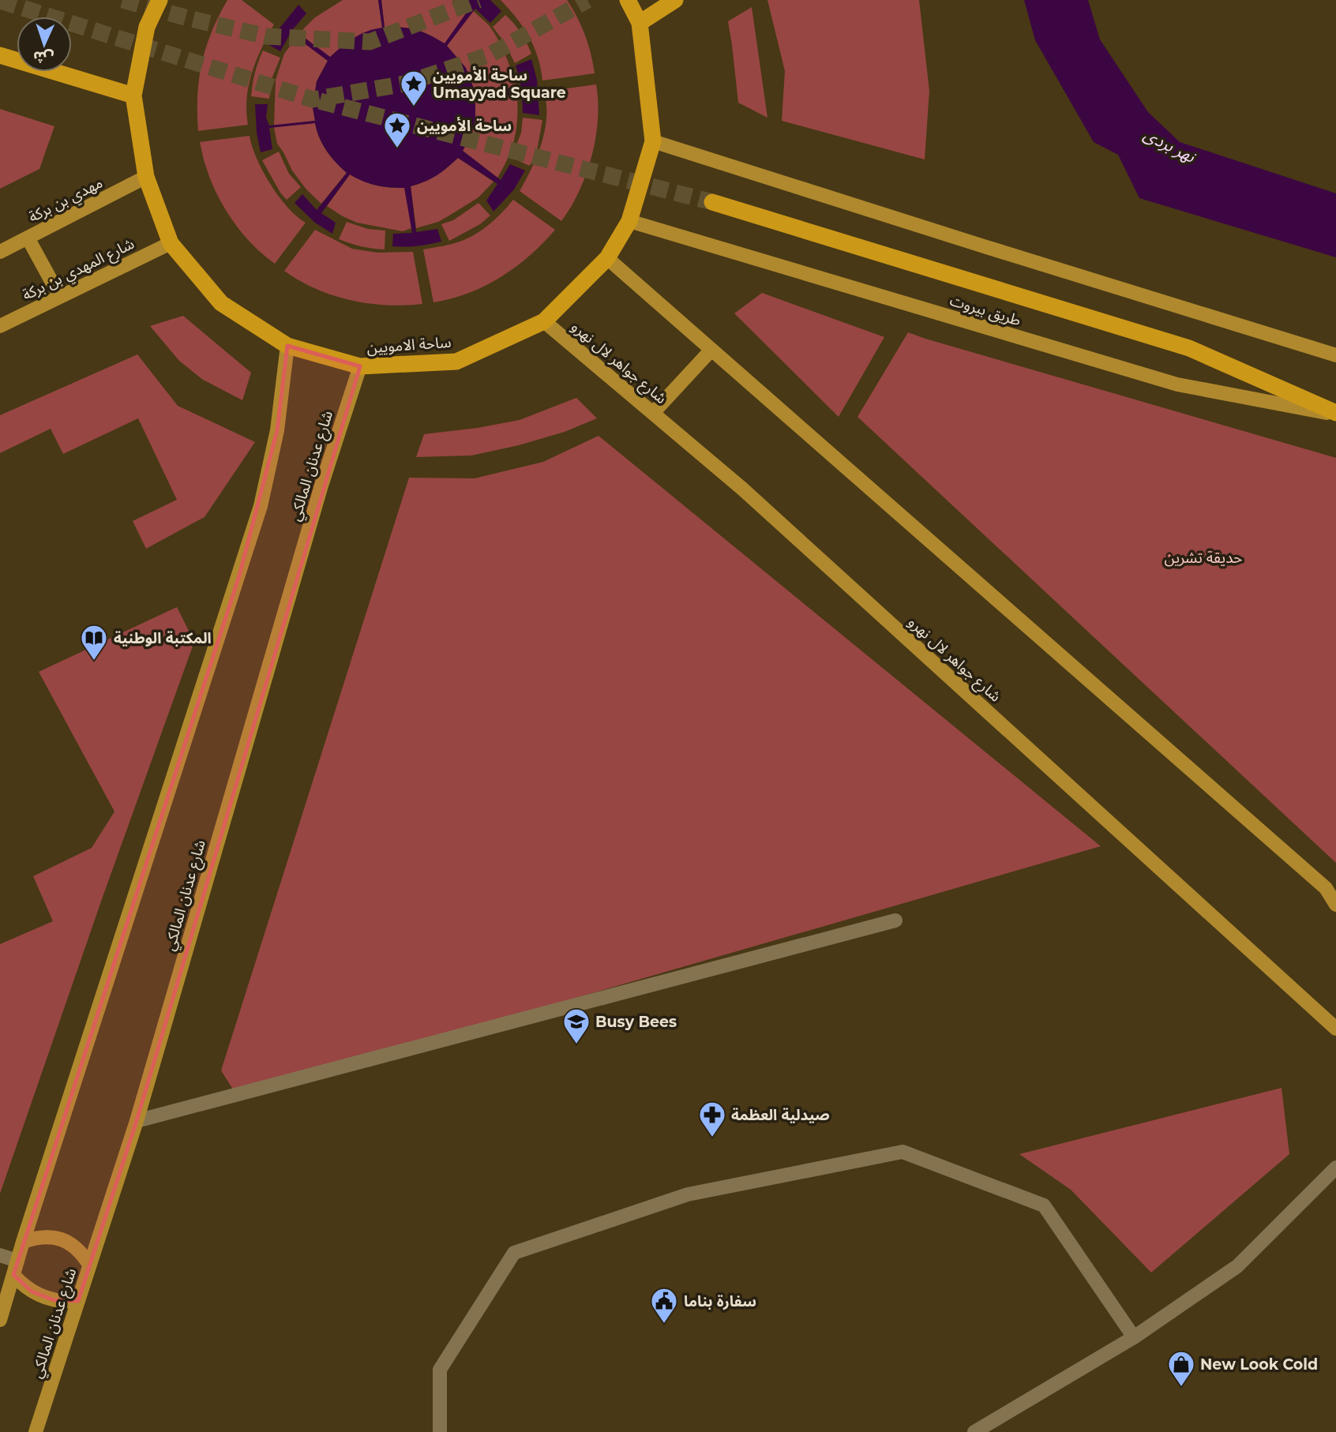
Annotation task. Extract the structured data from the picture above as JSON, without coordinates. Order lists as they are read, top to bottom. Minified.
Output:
{"streets":{"highway":["ساحة الامويين"],"main road":["مهدي بن بركة","شارع المهدي بن بركة","طريق بيروت","شارع جواهر لال نهرو","شارع عدنان المالكي"]},"crossings":[["مهدي بن بركة","ساحة الامويين"],["شارع المهدي بن بركة","ساحة الامويين"],["طريق بيروت","ساحة الامويين"],["ساحة الامويين","شارع جواهر لال نهرو"],["ساحة الامويين","شارع عدنان المالكي"]],"water":["نهر بردى"],"parks":["حديقة تشرين"],"places":{"place":["ساحة الأمويين Umayyad Square","ساحة الأمويين"],"library":["المكتبة الوطنية"],"school or university":["Busy Bees"],"pharmacy":["صيدلية العظمة"],"public building":["سفارة بناما"],"shop":["New Look Cold"]},"north":"bottom"}
